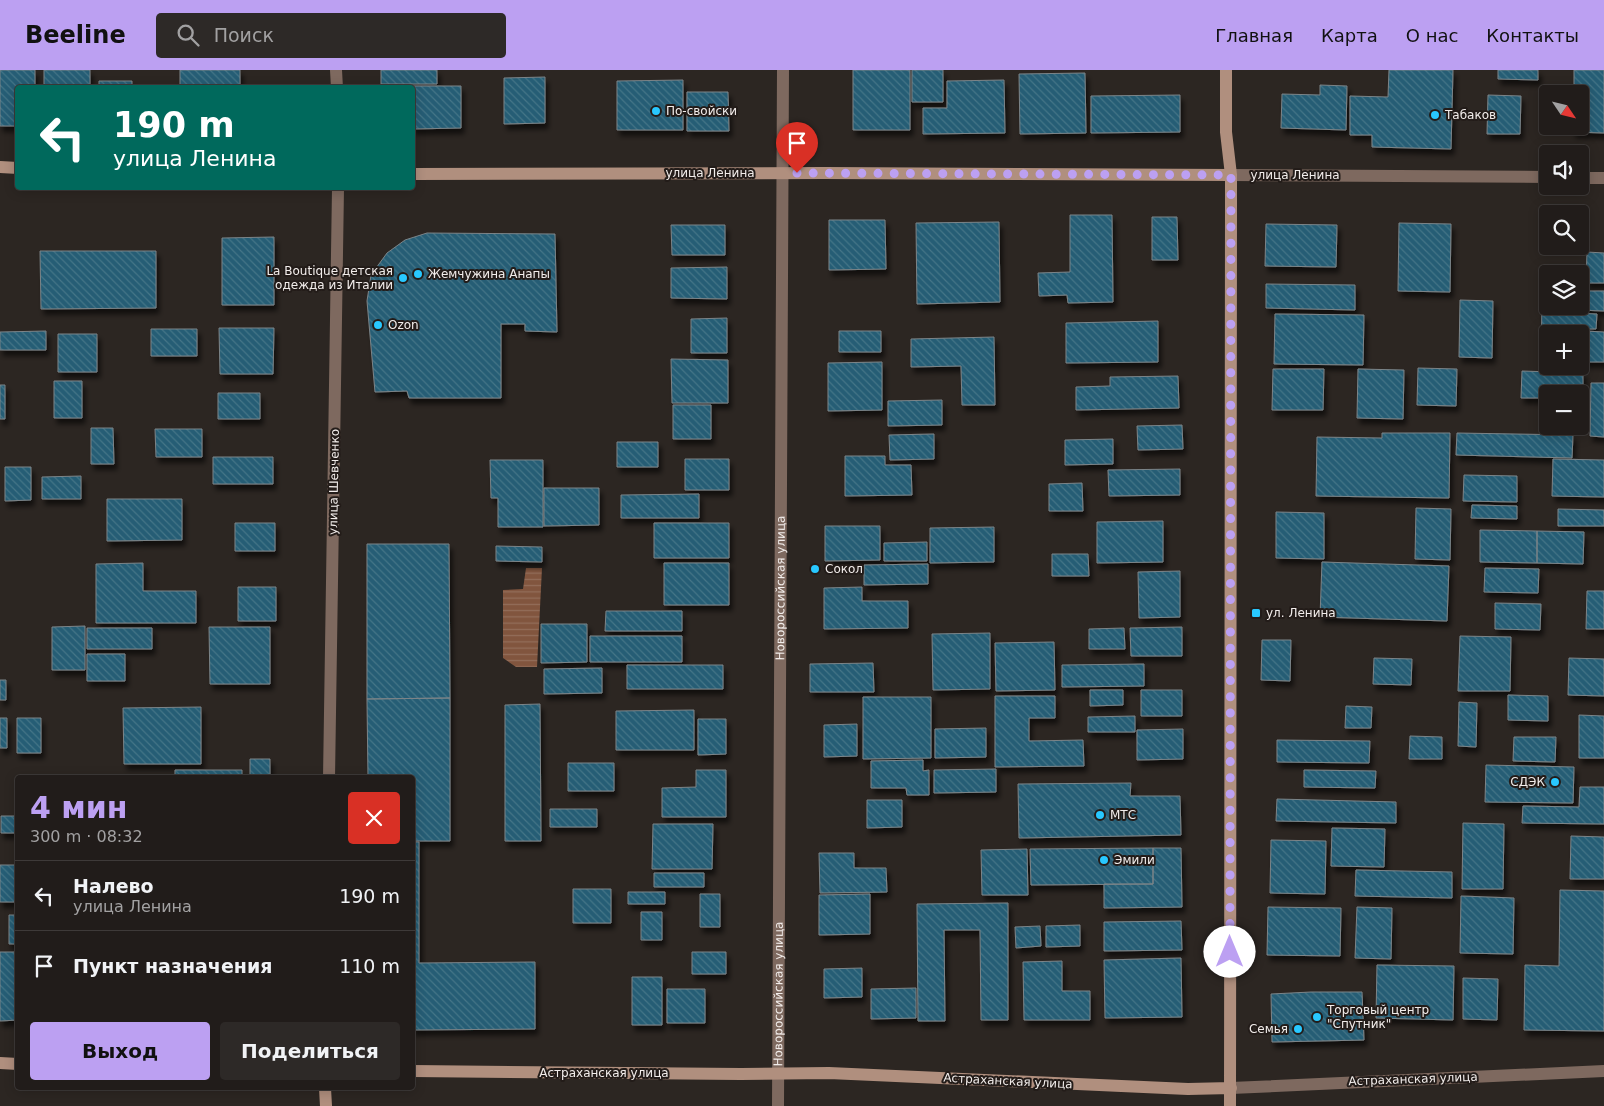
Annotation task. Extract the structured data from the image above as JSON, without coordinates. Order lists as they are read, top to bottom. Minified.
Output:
{"streets":{"street":["улица Ленина","улица Шевченко","Новороссийская улица","Астраханская улица"]},"crossings":[["улица Ленина","Новороссийская улица"],["Новороссийская улица","Астраханская улица"]],"places":{"other":["По-свойски","Табаков","Жемчужина Анапы","La Boutique детская одежда из Италии","Ozon","Сокол","СДЭК","МТС","Эмили","Торговый центр \"Спутник\"","Семья"],"transit":["ул. Ленина"]},"north":"bottom right","page":{"header":"Beeline","search":"Поиск","nav":["Главная","Карта","О нас","Контакты"],"map_buttons":["+","−"],"turn":["190 m","улица Ленина"],"heading":["4 мин","300 m · 08:32"],"list":[{"name":"Налево","note":"улица Ленина","value":"190 m"},{"name":"Пункт назначения","value":"110 m"}],"buttons":["Выход","Поделиться"]}}
